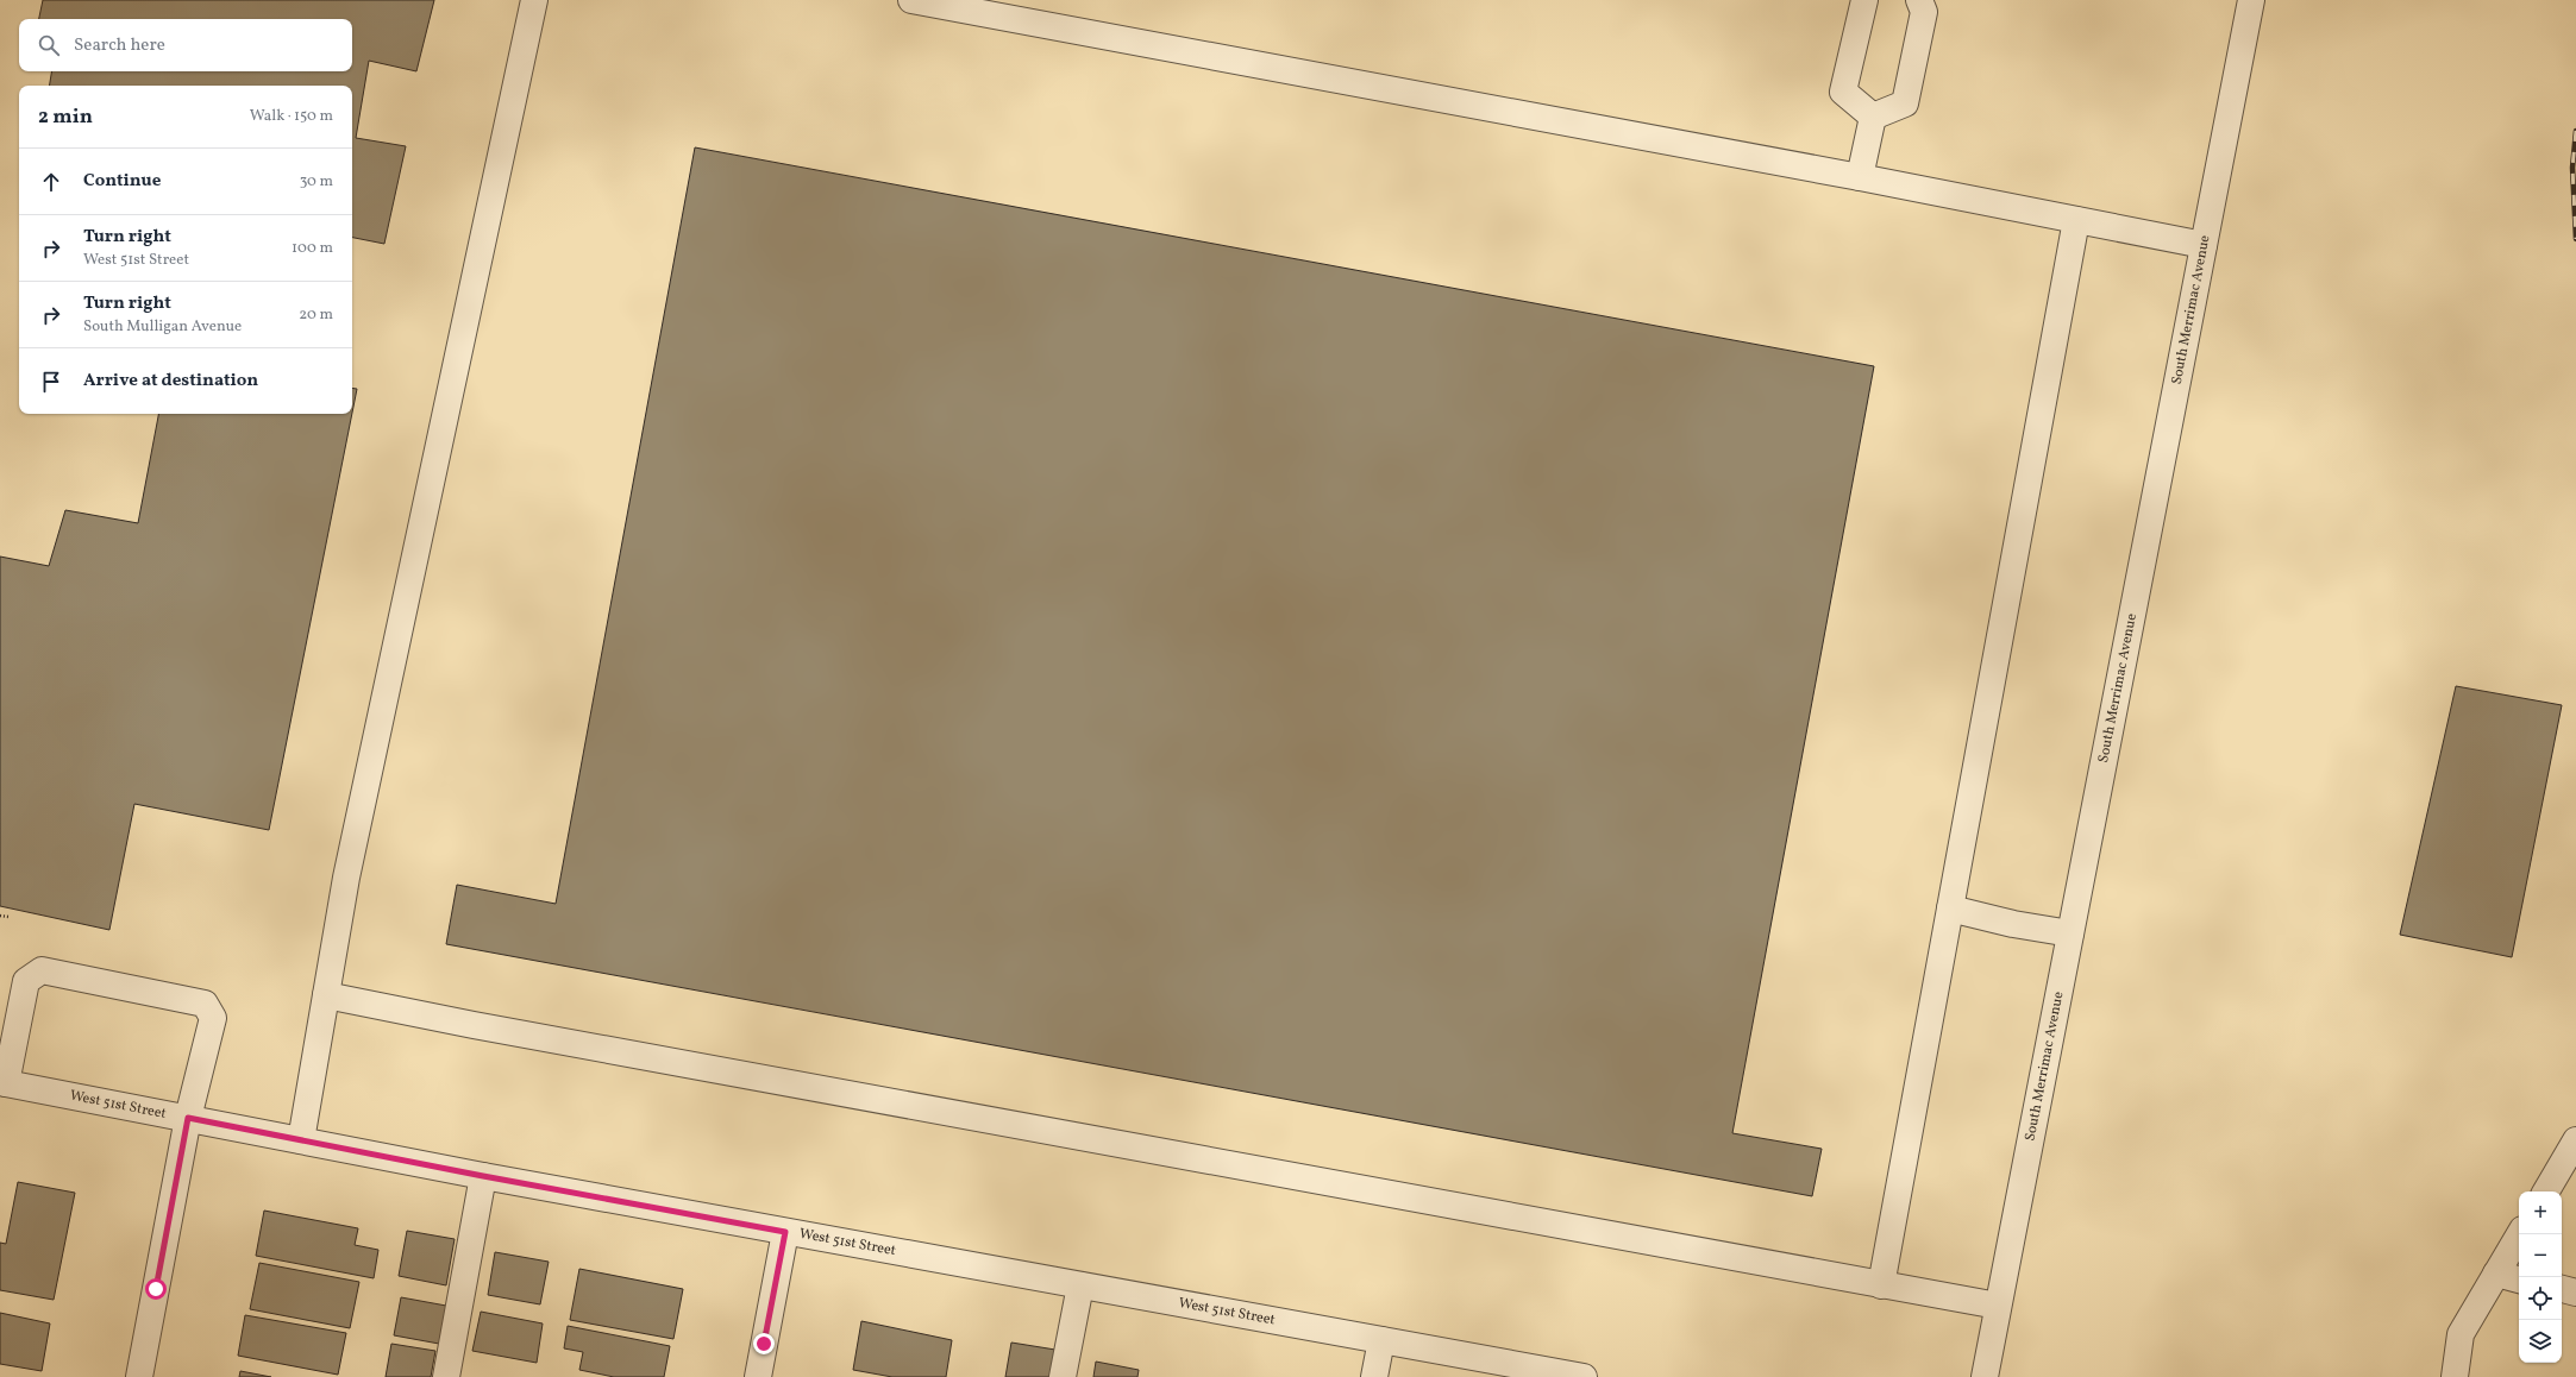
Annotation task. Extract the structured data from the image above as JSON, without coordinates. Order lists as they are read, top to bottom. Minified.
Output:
{"streets":{"street":["South Merrimac Avenue","West 51st Street"]},"page":{"search":"Search here","heading":["2 min","Walk · 150 m"],"list":[["Continue","30 m"],["Turn right","West 51st Street","100 m"],["Turn right","South Mulligan Avenue","20 m"],"Arrive at destination"],"map_buttons":["+","−"]}}
